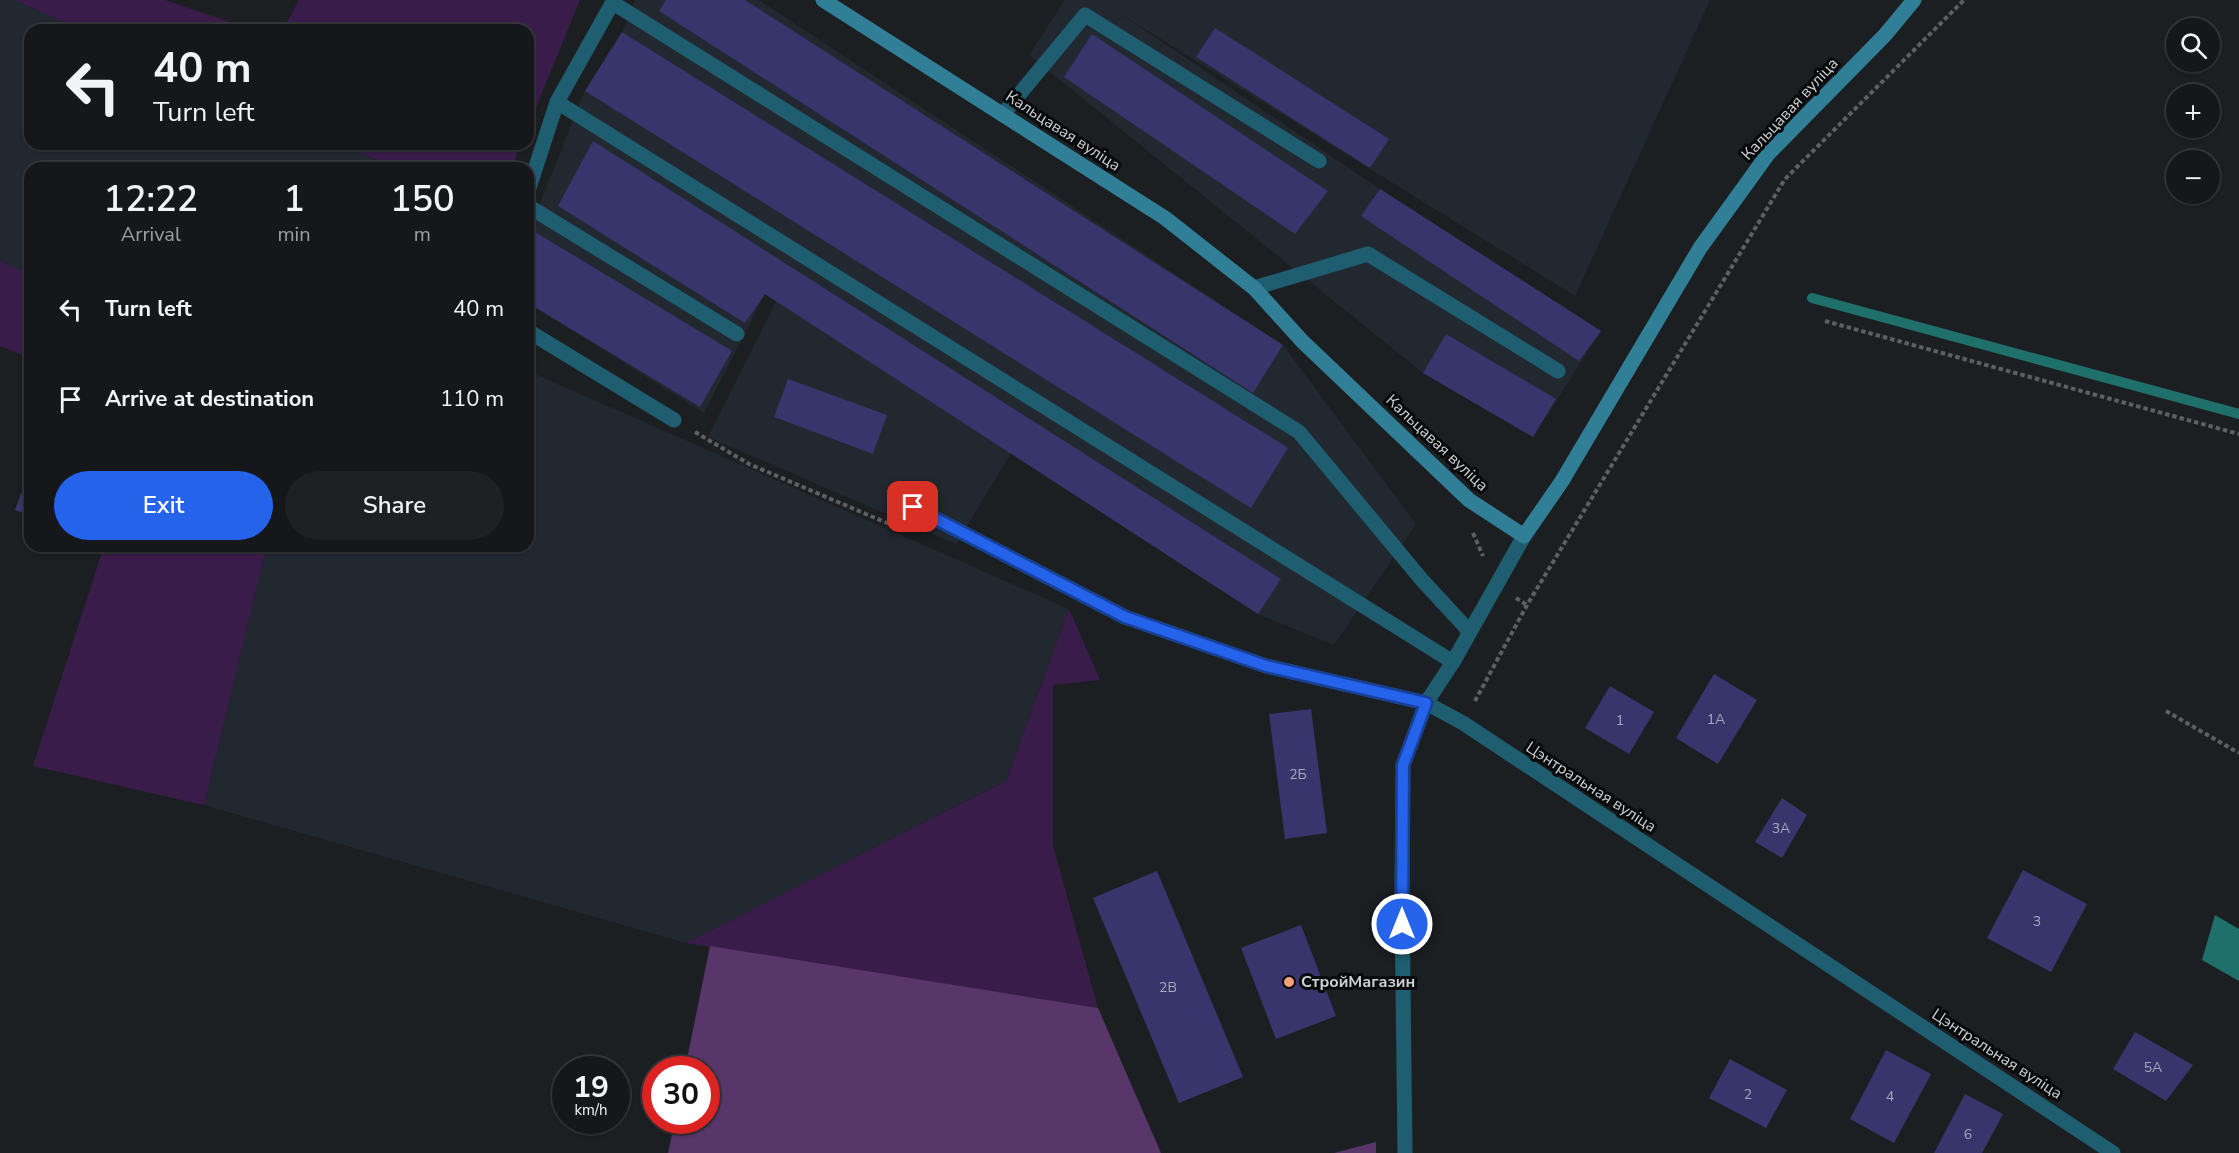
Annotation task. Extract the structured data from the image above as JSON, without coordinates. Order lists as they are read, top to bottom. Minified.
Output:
{"streets":{"street":["Кальцавая вуліца","Цэнтральная вуліца"]},"places":["СтройМагазин"],"house_numbers":["1А","1","2Б","3А","3","2В","5А","2","4","6"],"page":{"map_buttons":["+","−"],"turn":["40 m","Turn left"],"eta":["12:22","Arrival","1","min","150","m"],"list":[{"name":"Turn left","value":"40 m"},{"name":"Arrive at destination","value":"110 m"}],"buttons":["Exit","Share"],"speed":"19 km/h","limit":"30"}}
